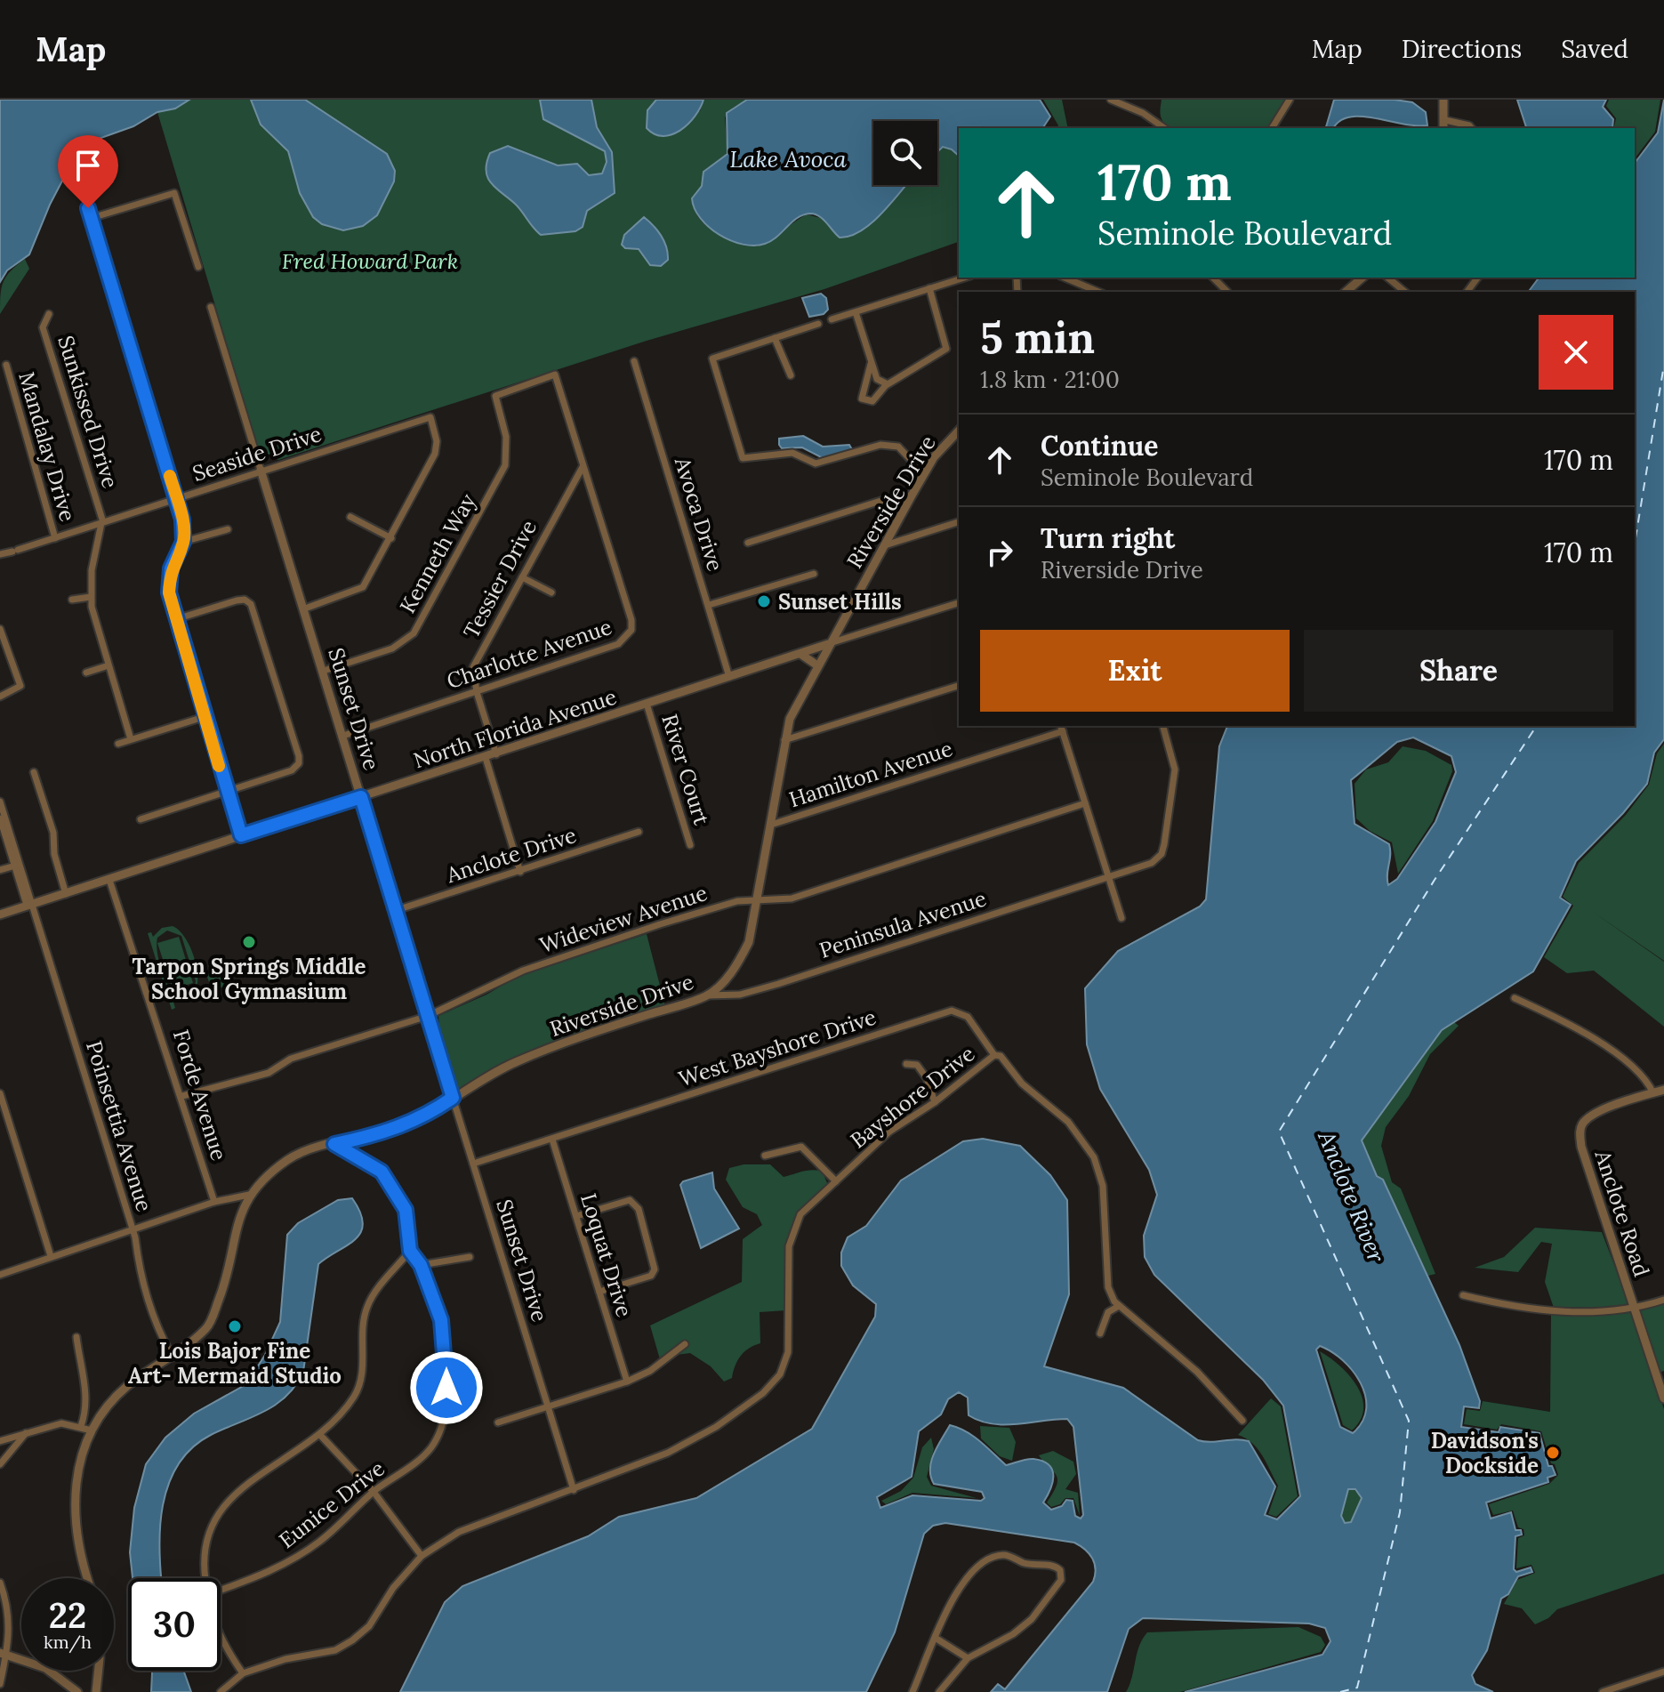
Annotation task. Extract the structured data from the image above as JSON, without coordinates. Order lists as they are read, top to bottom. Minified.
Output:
{"streets":{"street":["Sunkissed Drive","Mandalay Drive","Seaside Drive","Riverside Drive","Avoca Drive","Kenneth Way","Tessier Drive","Charlotte Avenue","Sunset Drive","North Florida Avenue","River Court","Hamilton Avenue","Anclote Drive","Wideview Avenue","Peninsula Avenue","West Bayshore Drive","Forde Avenue","Bayshore Drive","Poinsettia Avenue","Anclote Road","Loquat Drive","Eunice Drive"]},"crossings":[["Sunkissed Drive","Seaside Drive"],["Mandalay Drive","Seaside Drive"],["Seaside Drive","Sunset Drive"],["Riverside Drive","Sunset Drive"],["Riverside Drive","North Florida Avenue"],["Riverside Drive","Hamilton Avenue"],["Riverside Drive","Wideview Avenue"],["Riverside Drive","Peninsula Avenue"],["Riverside Drive","Poinsettia Avenue"],["Avoca Drive","North Florida Avenue"],["Kenneth Way","Charlotte Avenue"],["Kenneth Way","Sunset Drive"],["Tessier Drive","Charlotte Avenue"],["Tessier Drive","North Florida Avenue"],["Charlotte Avenue","Sunset Drive"],["Sunset Drive","North Florida Avenue"],["Sunset Drive","Anclote Drive"],["Sunset Drive","Wideview Avenue"],["Sunset Drive","West Bayshore Drive"],["Sunset Drive","Bayshore Drive"],["North Florida Avenue","River Court"],["North Florida Avenue","Forde Avenue"],["North Florida Avenue","Poinsettia Avenue"],["Wideview Avenue","Forde Avenue"],["West Bayshore Drive","Bayshore Drive"],["West Bayshore Drive","Loquat Drive"]],"water":["Lake Avoca","Anclote River"],"parks":["Fred Howard Park"],"places":["Sunset Hills","Tarpon Springs Middle School Gymnasium","Lois Bajor Fine Art- Mermaid Studio","Davidson's Dockside"],"page":{"header":"Map","nav":["Map","Directions","Saved"],"turn":["170 m","Seminole Boulevard"],"heading":["5 min","1.8 km · 21:00"],"list":[{"name":"Continue","note":"Seminole Boulevard","value":"170 m"},{"name":"Turn right","note":"Riverside Drive","value":"170 m"}],"buttons":["Exit","Share"],"speed":"22 km/h","limit":"30"}}
